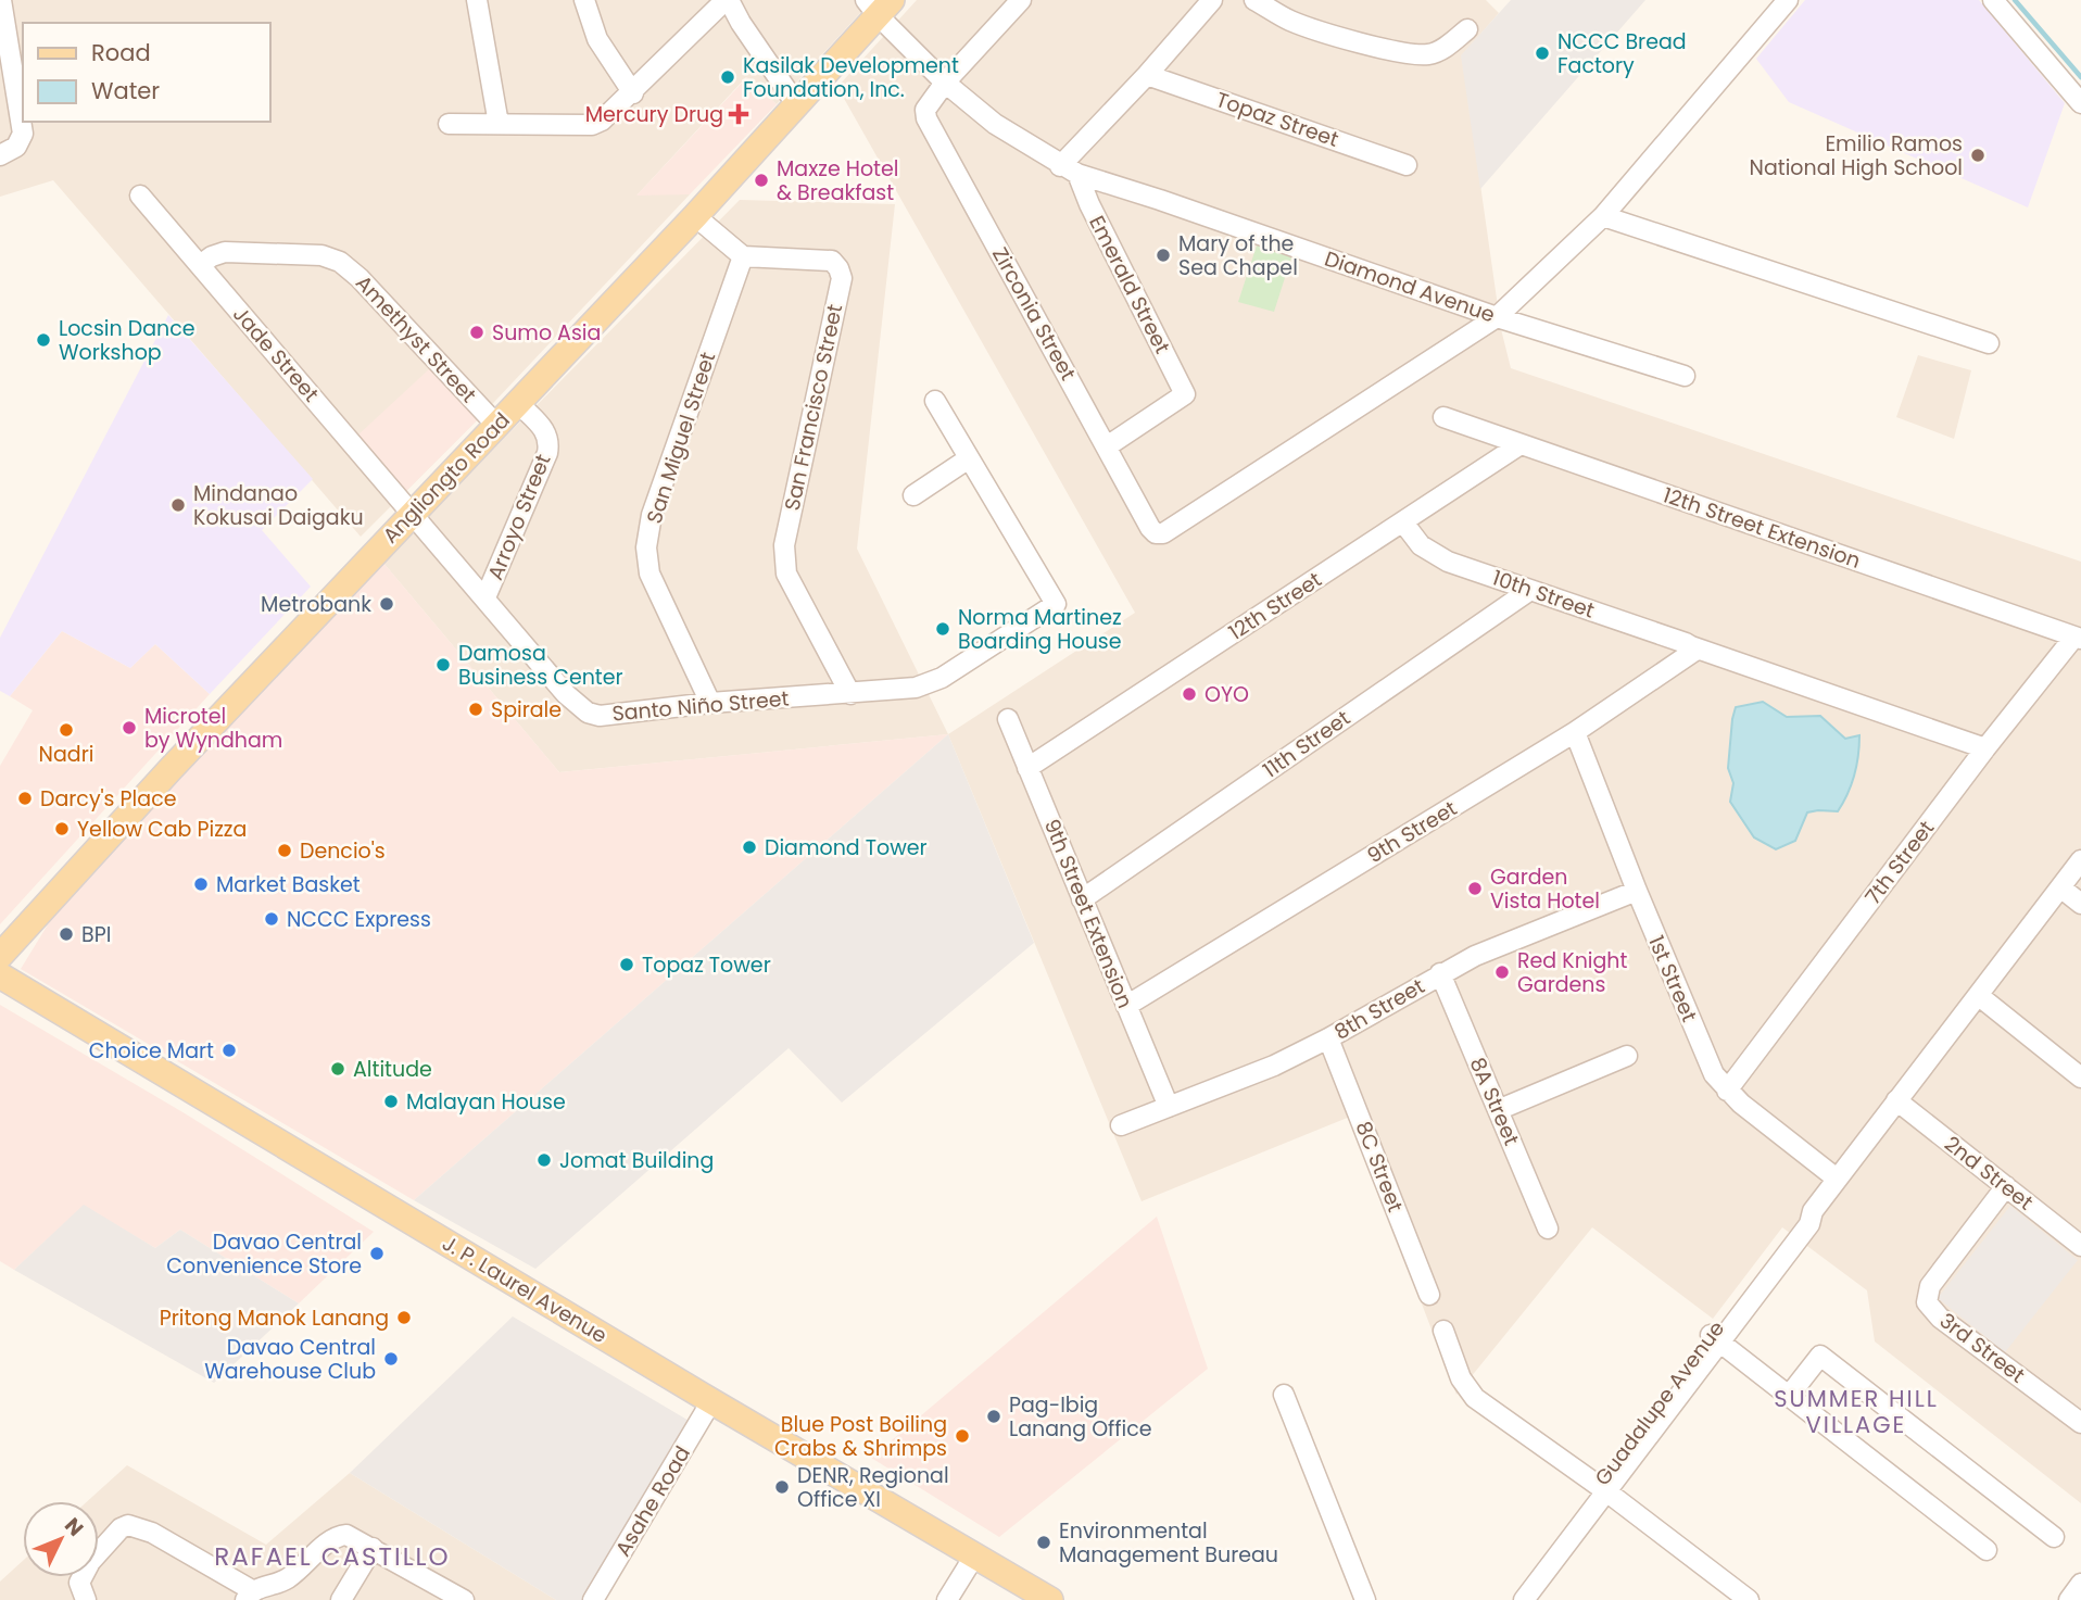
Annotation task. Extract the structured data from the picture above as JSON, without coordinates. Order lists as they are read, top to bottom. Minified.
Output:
{"streets":{"main road":["Angliongto Road","J. P. Laurel Avenue"],"street":["Topaz Street","Emerald Street","Diamond Avenue","Zirconia Street","Amethyst Street","Jade Street","San Francisco Street","San Miguel Street","Arroyo Street","12th Street Extension","10th Street","12th Street","Santo Niño Street","11th Street","9th Street","7th Street","9th Street Extension","1st Street","8th Street","8A Street","8C Street","2nd Street","3rd Street","Guadalupe Avenue","Asahe Road"]},"crossings":[["Emerald Street","Diamond Avenue"],["Emerald Street","Zirconia Street"],["Diamond Avenue","Zirconia Street"],["Diamond Avenue","Angliongto Road"],["Amethyst Street","Jade Street"],["Amethyst Street","Angliongto Road"],["Jade Street","Angliongto Road"],["Jade Street","Santo Niño Street"],["San Francisco Street","San Miguel Street"],["San Francisco Street","Santo Niño Street"],["San Miguel Street","Santo Niño Street"],["Angliongto Road","Arroyo Street"],["Angliongto Road","Santo Niño Street"],["Arroyo Street","Santo Niño Street"],["12th Street Extension","12th Street"],["12th Street Extension","7th Street"],["10th Street","12th Street"],["10th Street","11th Street"],["10th Street","9th Street"],["10th Street","7th Street"],["12th Street","9th Street Extension"],["11th Street","9th Street Extension"],["9th Street","9th Street Extension"],["9th Street","1st Street"],["7th Street","1st Street"],["9th Street Extension","8th Street"],["1st Street","8th Street"],["1st Street","Guadalupe Avenue"],["8th Street","8A Street"],["8th Street","8C Street"],["2nd Street","3rd Street"],["2nd Street","Guadalupe Avenue"],["J. P. Laurel Avenue","Asahe Road"]],"districts":["SUMMER HILL VILLAGE","RAFAEL CASTILLO"],"places":{"other":["NCCC Bread Factory","Kasilak Development Foundation, Inc.","Emilio Ramos National High School","Maxze Hotel & Breakfast","Mary of the Sea Chapel","Sumo Asia","Locsin Dance Workshop","Mindanao Kokusai Daigaku","Metrobank","Norma Martinez Boarding House","Damosa Business Center","OYO","Spirale","Microtel by Wyndham","Nadri","Darcy's Place","Yellow Cab Pizza","Diamond Tower","Dencio's","Market Basket","Garden Vista Hotel","NCCC Express","BPI","Topaz Tower","Red Knight Gardens","Choice Mart","Altitude","Malayan House","Jomat Building","Davao Central Convenience Store","Pritong Manok Lanang","Davao Central Warehouse Club","Pag-Ibig Lanang Office","Blue Post Boiling Crabs & Shrimps","DENR, Regional Office XI","Environmental Management Bureau"],"health":["Mercury Drug"]},"legend":["Road","Water"],"north":"top right"}
